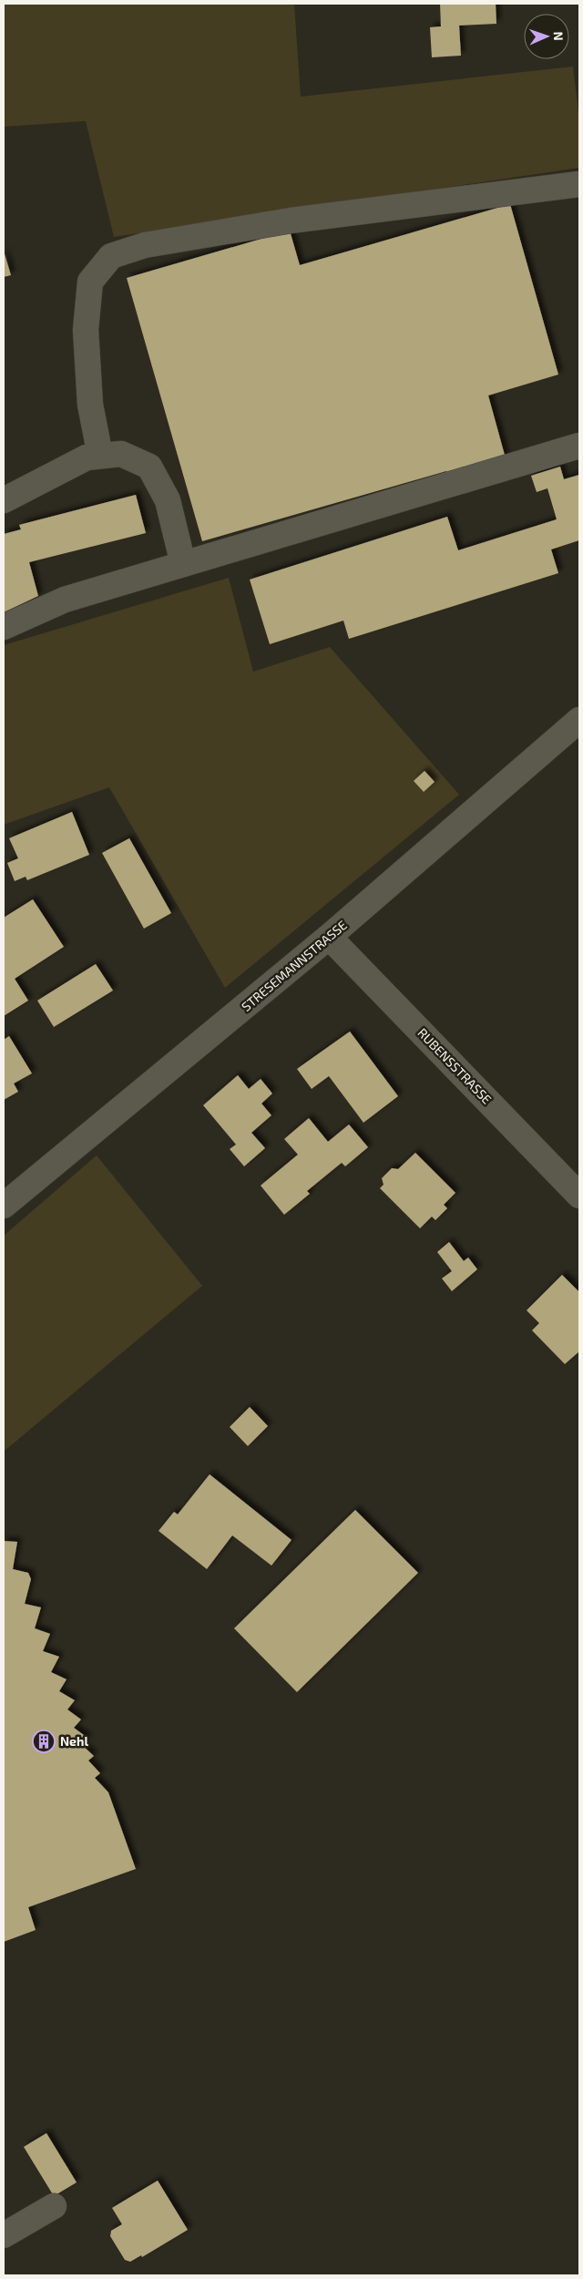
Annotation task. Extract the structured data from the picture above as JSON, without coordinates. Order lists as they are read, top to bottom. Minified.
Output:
{"streets":{"street":["STRESEMANNSTRASSE","RUBENSSTRASSE"]},"crossings":[["STRESEMANNSTRASSE","RUBENSSTRASSE"]],"places":{"building":["Nehl"]},"north":"right"}
